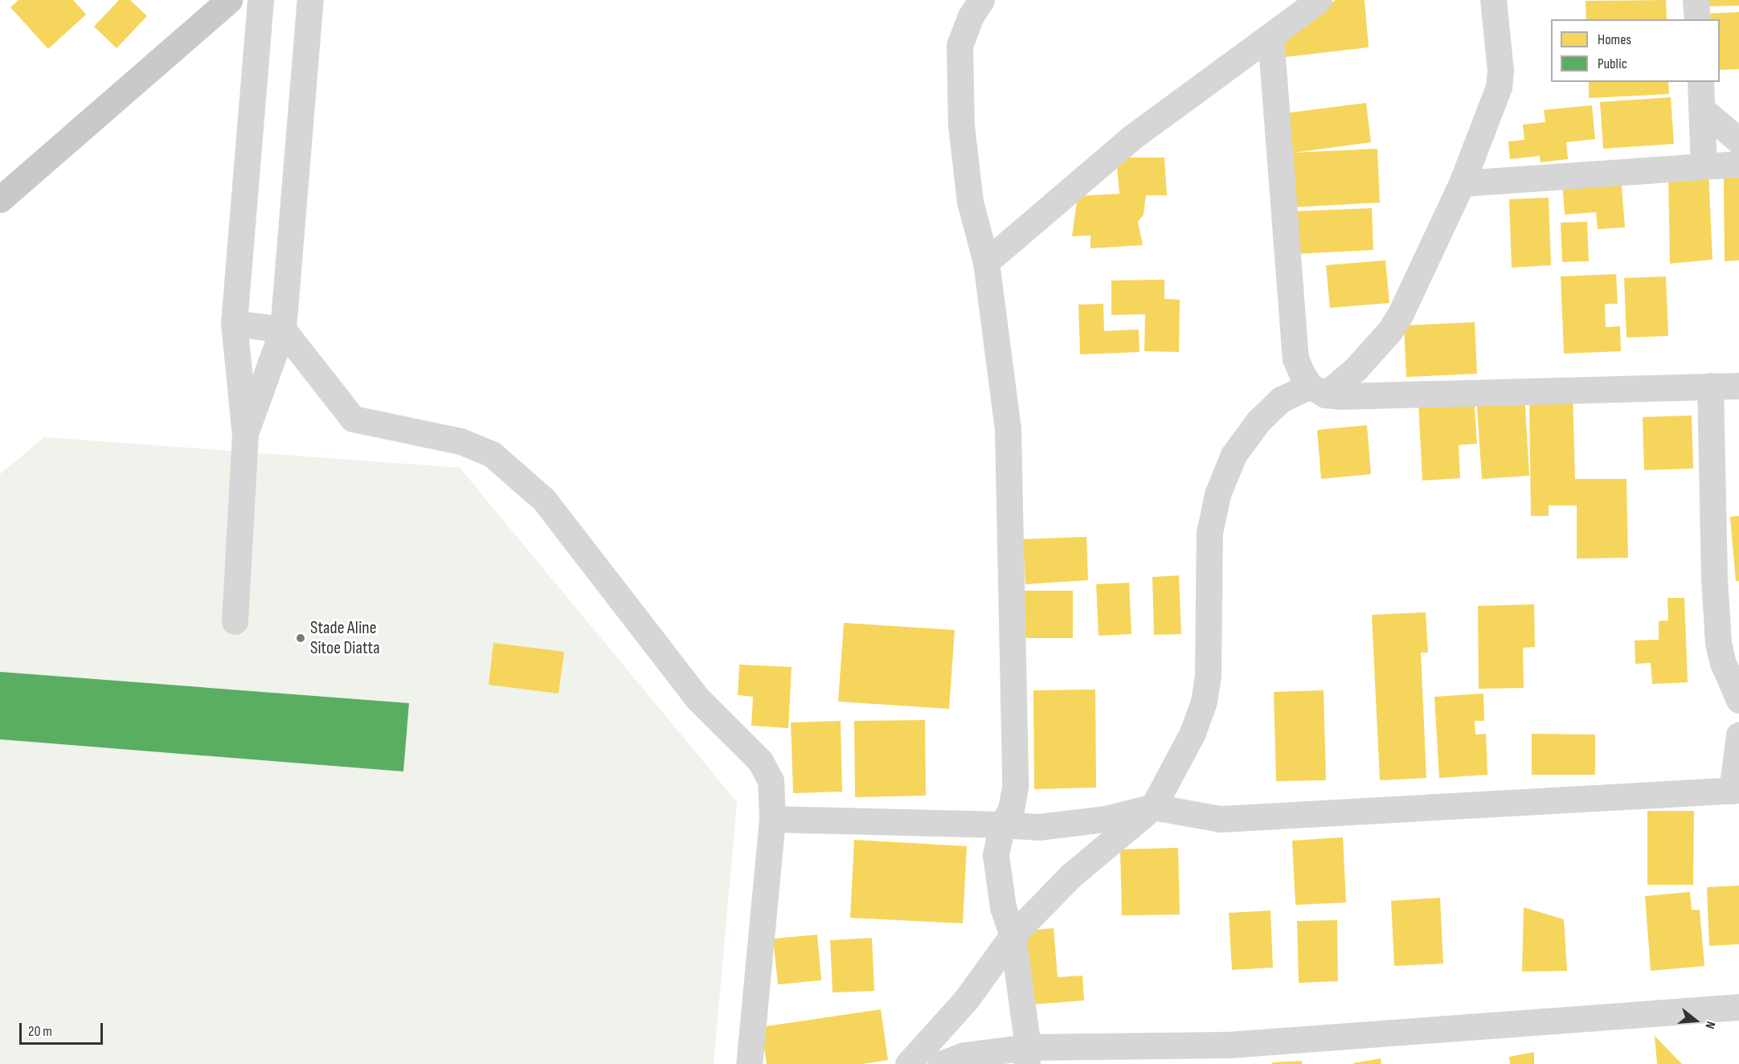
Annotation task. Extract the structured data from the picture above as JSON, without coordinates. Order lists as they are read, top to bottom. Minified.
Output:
{"places":["Stade Aline Sitoe Diatta"],"legend":["Homes","Public"],"scale_bar":"20 m","north":"right"}
